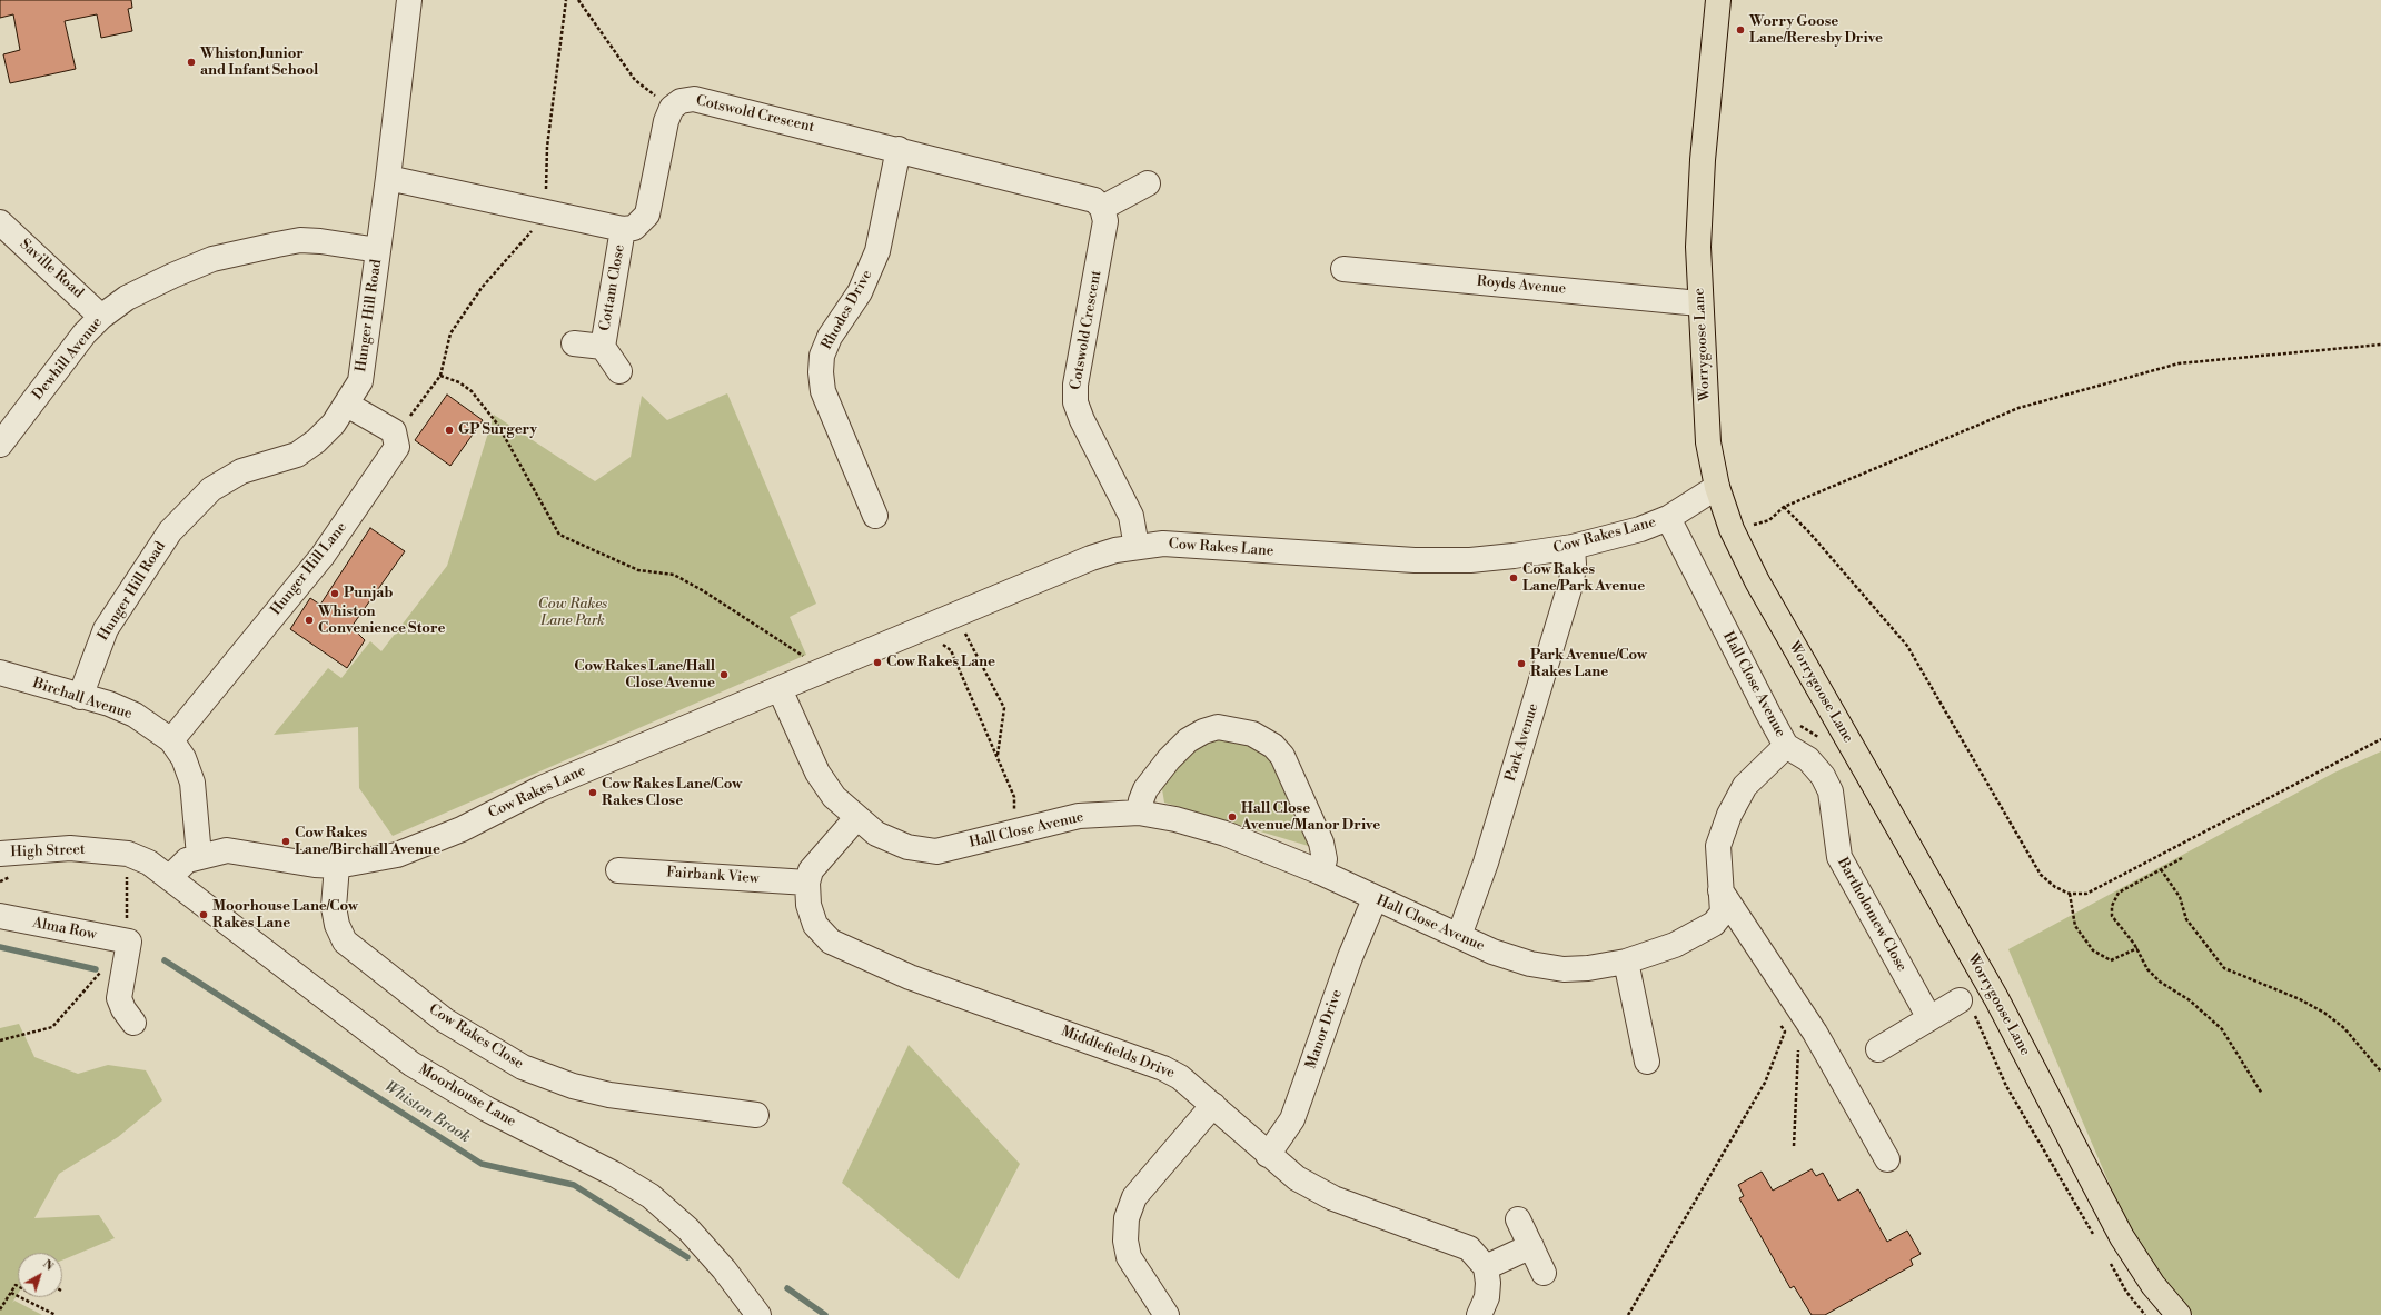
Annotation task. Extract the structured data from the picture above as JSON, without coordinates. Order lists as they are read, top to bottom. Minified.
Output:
{"streets":{"main road":["Worrygoose Lane"],"street":["Cotswold Crescent","Saville Road","Royds Avenue","Cottam Close","Rhodes Drive","Hunger Hill Road","Dewhill Avenue","Cow Rakes Lane","Hunger Hill Lane","Hall Close Avenue","Birchall Avenue","Park Avenue","High Street","Fairbank View","Bartholomew Close","Alma Row","Manor Drive","Cow Rakes Close","Middlefields Drive","Moorhouse Lane"]},"crossings":[["Cotswold Crescent","Rhodes Drive"],["Cotswold Crescent","Cow Rakes Lane"],["Saville Road","Dewhill Avenue"],["Royds Avenue","Worrygoose Lane"],["Hunger Hill Road","Dewhill Avenue"],["Hunger Hill Road","Birchall Avenue"],["Worrygoose Lane","Cow Rakes Lane"],["Cow Rakes Lane","Hall Close Avenue"],["Cow Rakes Lane","Birchall Avenue"],["Cow Rakes Lane","Park Avenue"],["Cow Rakes Lane","High Street"],["Cow Rakes Lane","Cow Rakes Close"],["Cow Rakes Lane","Moorhouse Lane"],["Hunger Hill Lane","Birchall Avenue"],["Hall Close Avenue","Park Avenue"],["Hall Close Avenue","Bartholomew Close"],["Hall Close Avenue","Manor Drive"],["Hall Close Avenue","Middlefields Drive"],["High Street","Moorhouse Lane"],["Fairbank View","Middlefields Drive"],["Manor Drive","Middlefields Drive"]],"water":["Whiston Brook"],"parks":["Cow Rakes Lane Park"],"places":["Worry Goose Lane/Reresby Drive","Whiston Junior and Infant School","GP Surgery","Cow Rakes Lane/Park Avenue","Punjab","Whiston Convenience Store","Cow Rakes Lane","Park Avenue/Cow Rakes Lane","Cow Rakes Lane/Hall Close Avenue","Cow Rakes Lane/Cow Rakes Close","Hall Close Avenue/Manor Drive","Cow Rakes Lane/Birchall Avenue","Moorhouse Lane/Cow Rakes Lane"],"north":"top right"}
